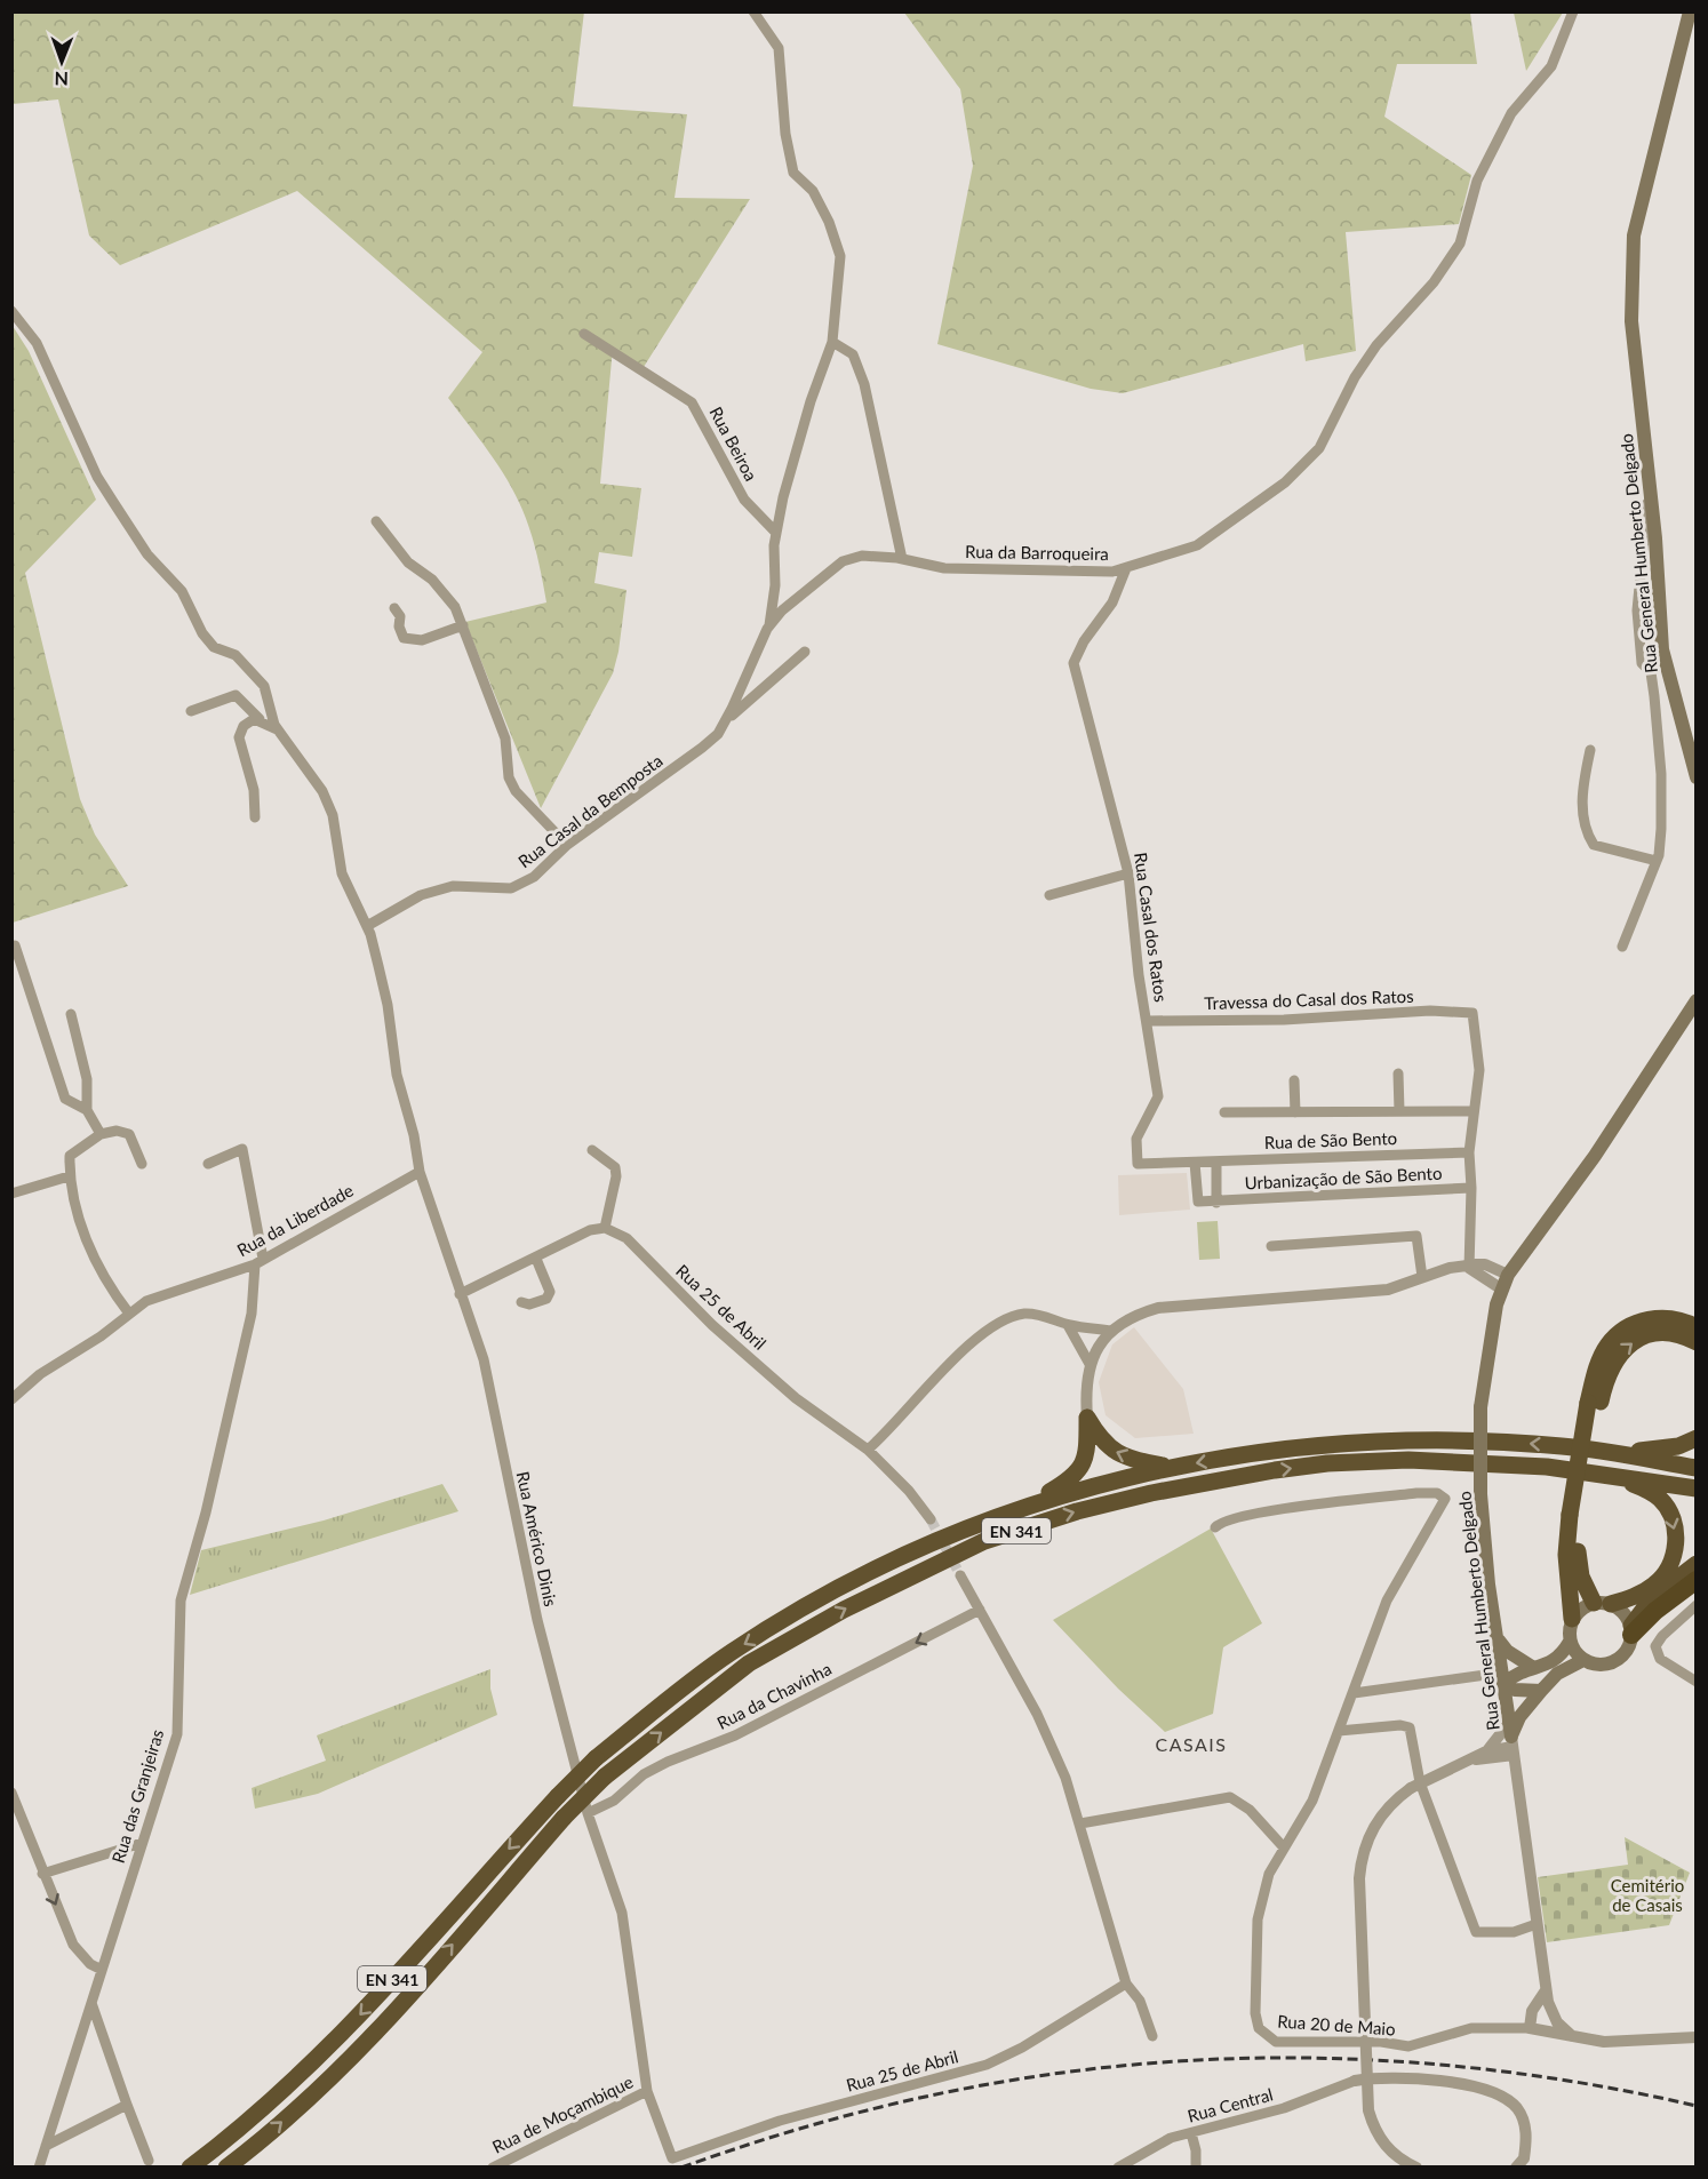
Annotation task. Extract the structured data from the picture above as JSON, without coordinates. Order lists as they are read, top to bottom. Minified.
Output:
{"streets":{"highway":["EN 341"],"main road":["Rua General Humberto Delgado"],"street":["Rua Beiroa","Rua da Barroqueira","Rua Casal da Bemposta","Rua Casal dos Ratos","Travessa do Casal dos Ratos","Rua de São Bento","Urbanização de São Bento","Rua da Liberdade","Rua 25 de Abril","Rua Américo Dinis","Rua da Chavinha","Rua das Granjeiras","Rua 20 de Maio","Rua Central","Rua de Moçambique"]},"crossings":[["Rua da Barroqueira","Rua Casal da Bemposta"],["Rua da Barroqueira","Rua Casal dos Ratos"],["Rua Casal da Bemposta","Rua Américo Dinis"],["Rua Casal dos Ratos","Travessa do Casal dos Ratos"],["Rua Casal dos Ratos","Rua de São Bento"],["Rua da Liberdade","Rua Américo Dinis"],["Rua da Liberdade","Rua das Granjeiras"],["Rua 25 de Abril","Rua Américo Dinis"],["Rua Américo Dinis","Rua da Chavinha"],["Rua Américo Dinis","Rua de Moçambique"]],"one_way":["Rua da Chavinha"],"districts":["CASAIS"],"parks":["Cemitério de Casais"],"north":"bottom"}
